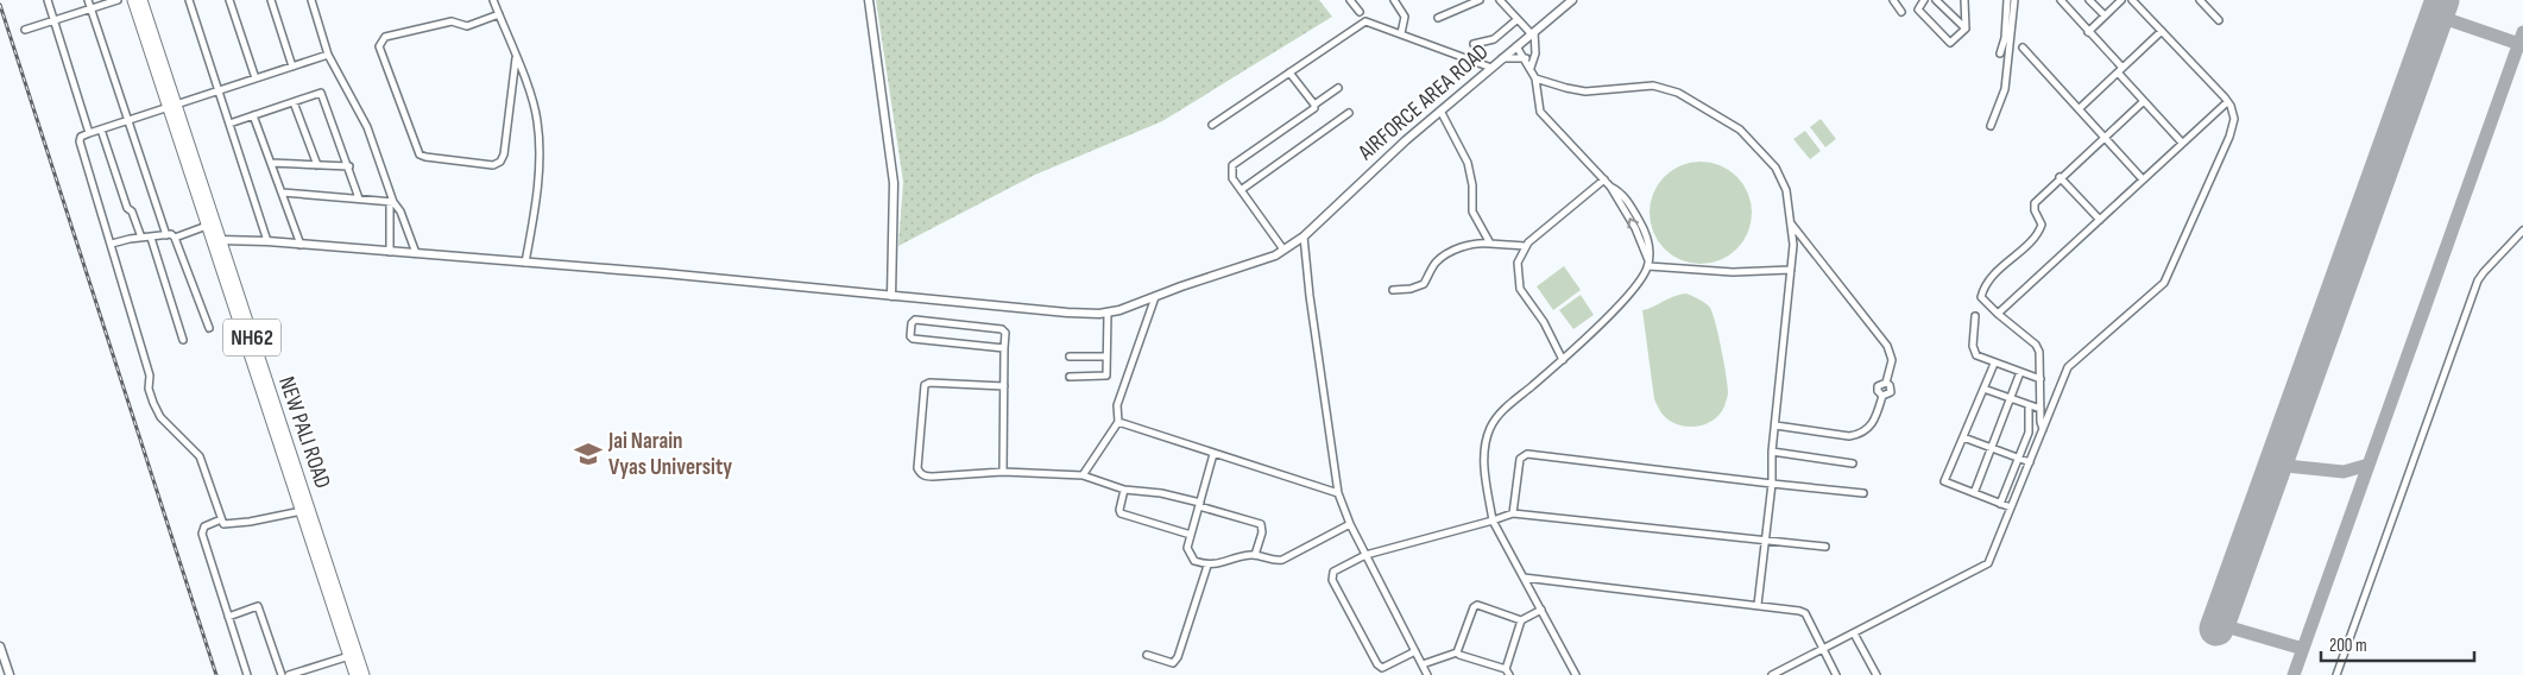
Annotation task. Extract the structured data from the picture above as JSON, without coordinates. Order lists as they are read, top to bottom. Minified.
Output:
{"streets":{"highway":["NH62","NEW PALI ROAD"],"street":["AIRFORCE AREA ROAD"]},"crossings":[["AIRFORCE AREA ROAD","NEW PALI ROAD"]],"places":{"school or university":["Jai Narain Vyas University"]},"scale_bar":"200 m"}
